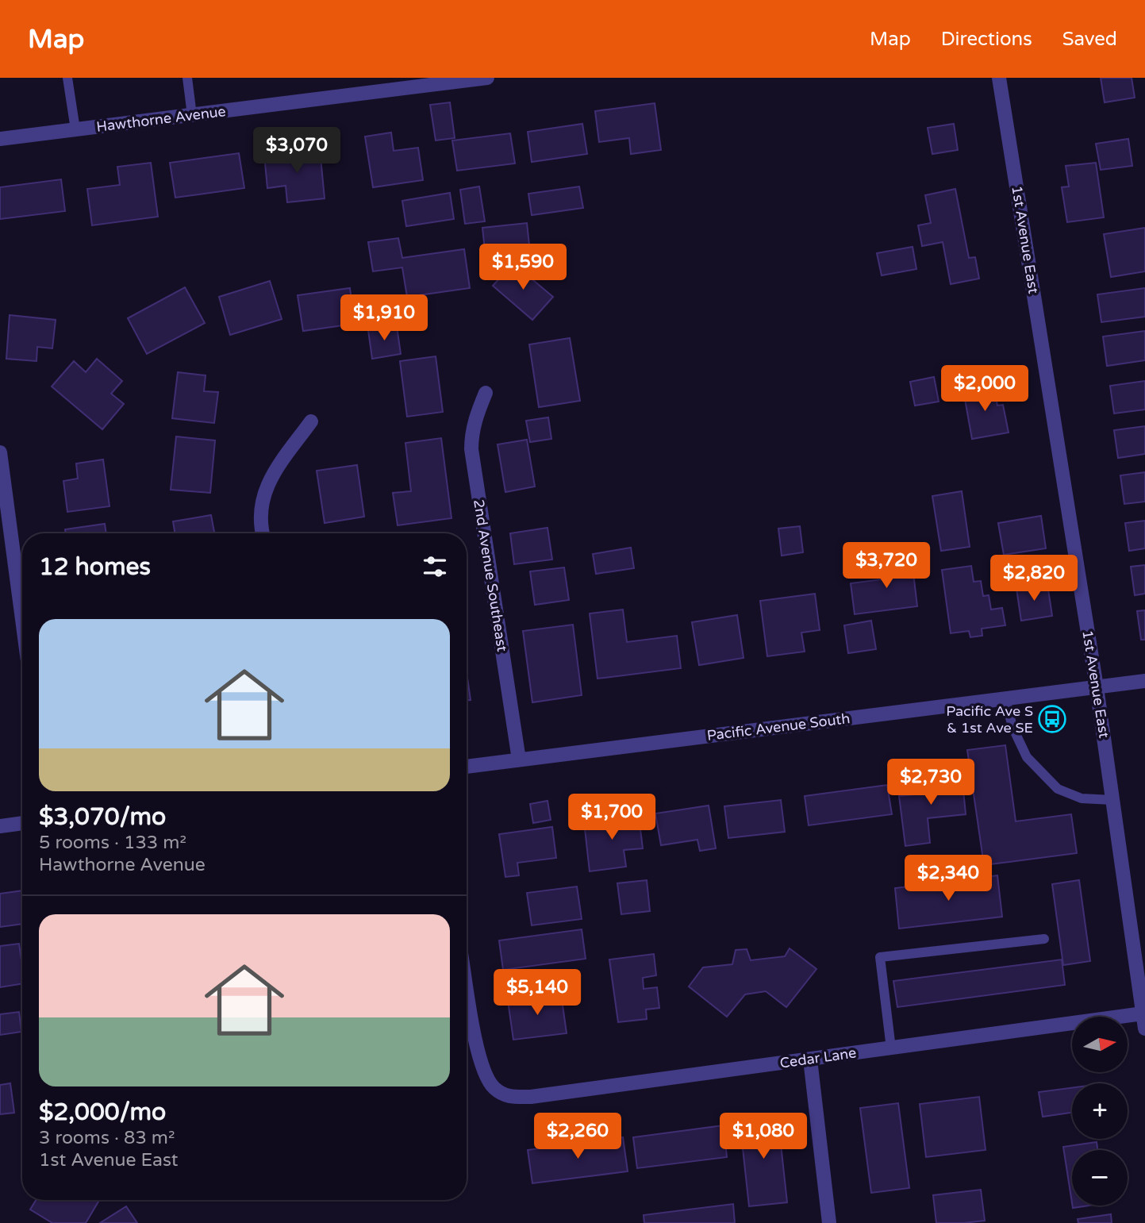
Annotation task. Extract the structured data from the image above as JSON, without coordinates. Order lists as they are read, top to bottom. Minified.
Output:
{"streets":{"street":["Hawthorne Avenue","1st Avenue East","2nd Avenue Southeast","Pacific Avenue South","Cedar Lane"]},"crossings":[["1st Avenue East","Pacific Avenue South"],["1st Avenue East","Cedar Lane"],["2nd Avenue Southeast","Pacific Avenue South"]],"places":{"bus stop":["Pacific Ave S & 1st Ave SE"]},"north":"right","page":{"header":"Map","nav":["Map","Directions","Saved"],"price":["$3,070","$1,590","$1,910","$2,000","$3,720","$2,820","$2,730","$1,700","$2,340","$5,140","$2,260","$1,080"],"heading":"12 homes","list":[{"name":"$3,070/mo","note":"5 rooms · 133 m² · Hawthorne Avenue"},{"name":"$2,000/mo","note":"3 rooms · 83 m² · 1st Avenue East"}],"map_buttons":["+","−"]}}
